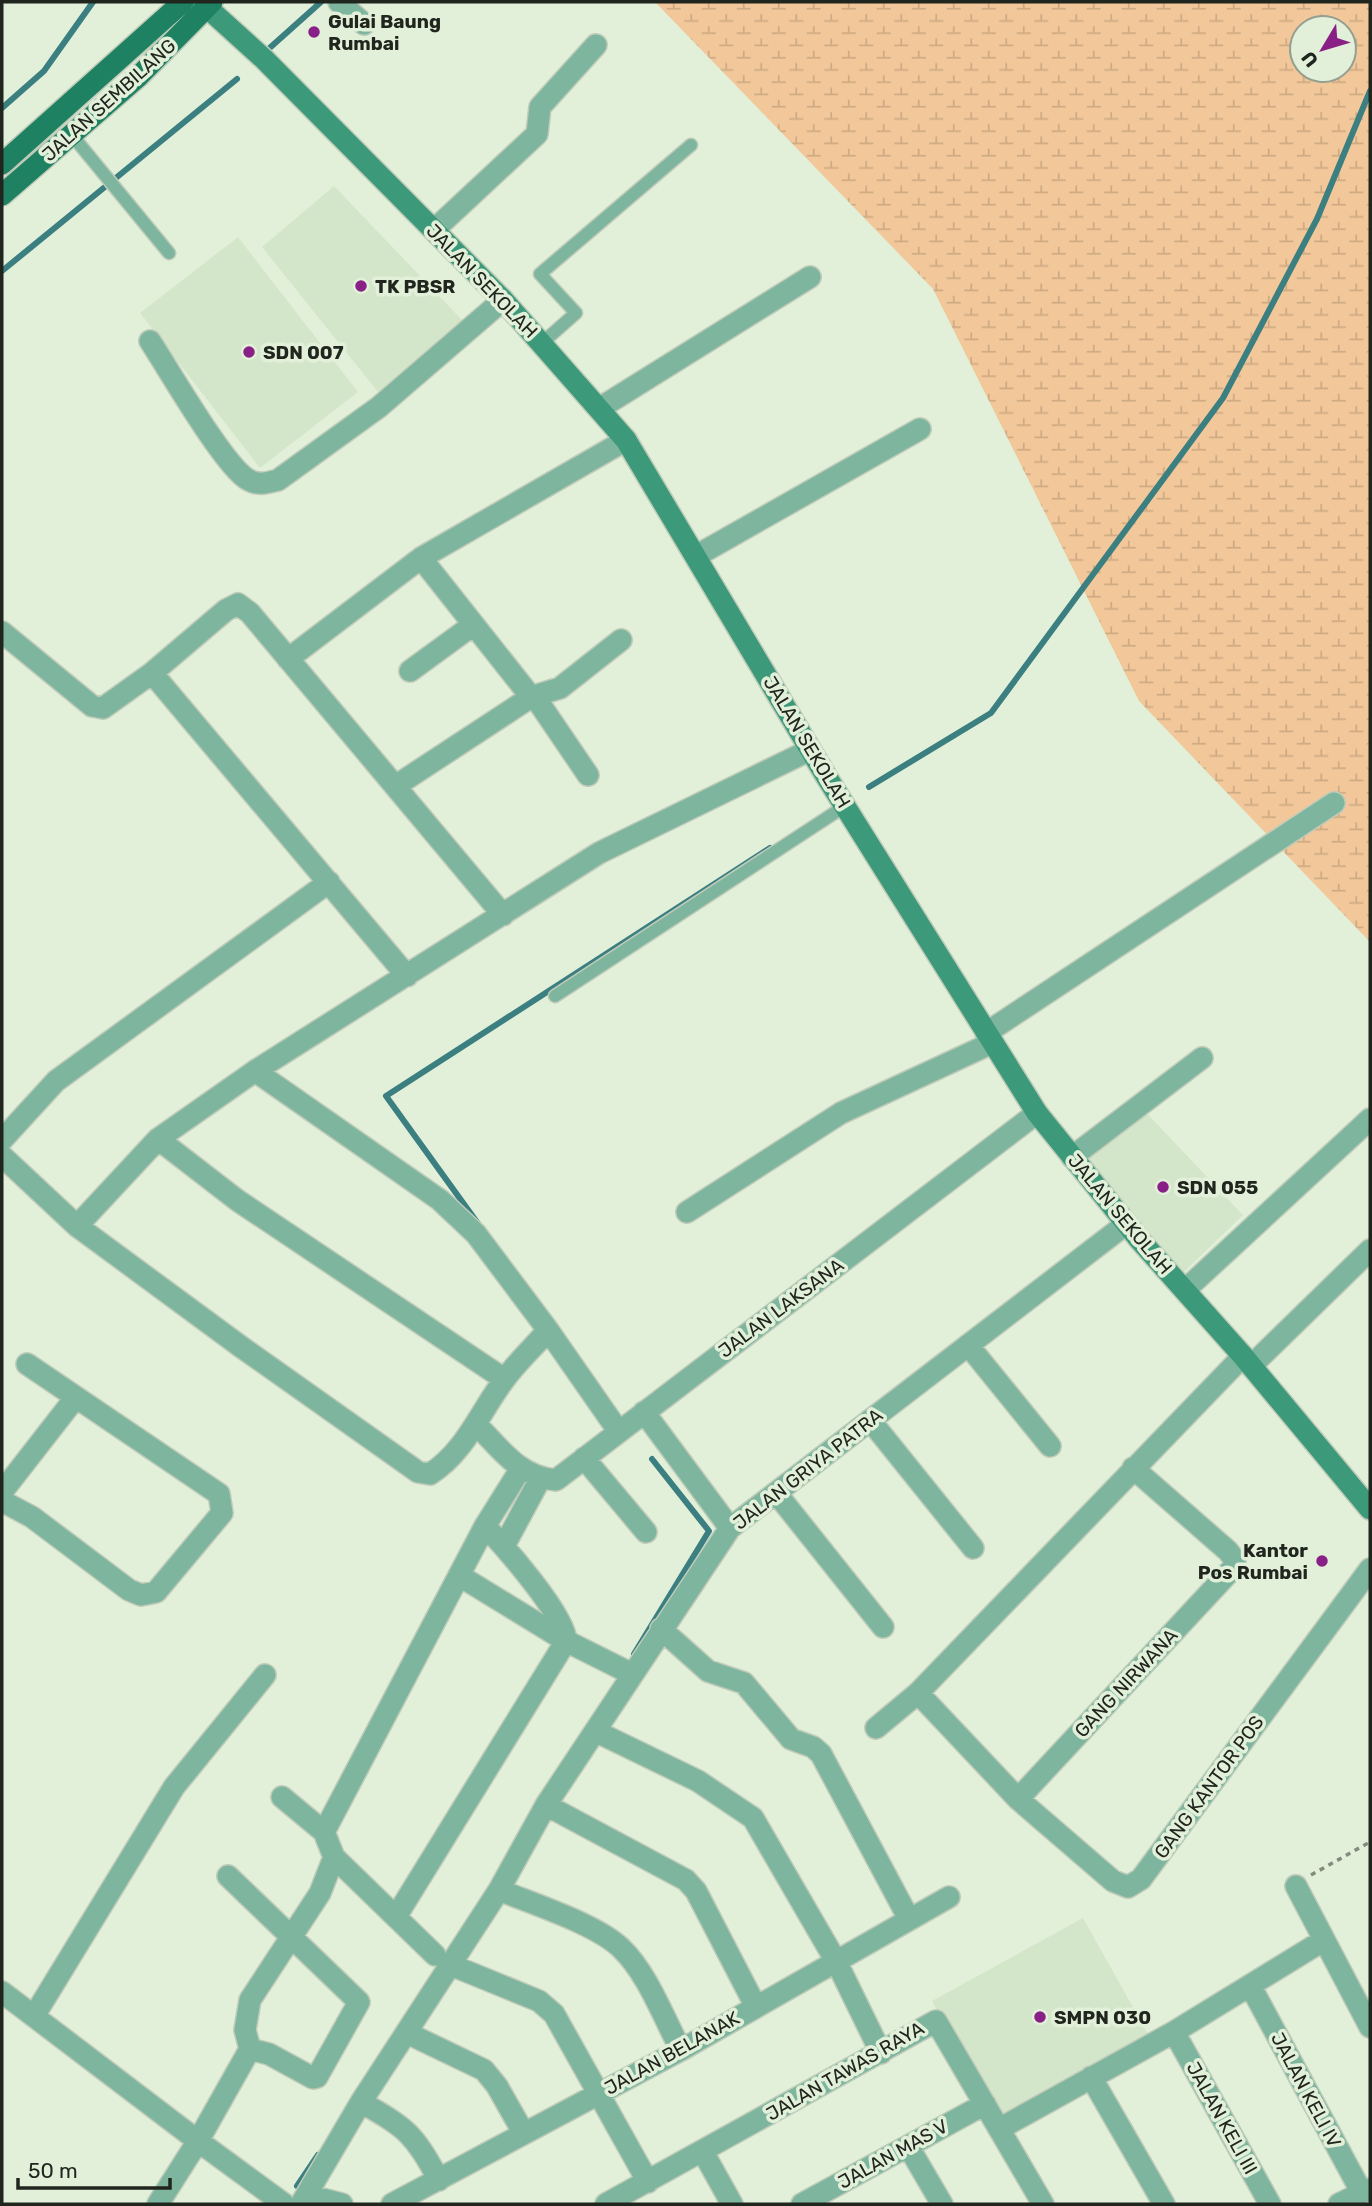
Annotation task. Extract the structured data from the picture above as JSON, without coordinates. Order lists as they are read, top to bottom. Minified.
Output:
{"streets":{"main road":["JALAN SEMBILANG"],"street":["JALAN SEKOLAH","JALAN LAKSANA","JALAN GRIYA PATRA","GANG NIRWANA","GANG KANTOR POS","JALAN BELANAK","JALAN TAWAS RAYA","JALAN KELI IV","JALAN KELI III","JALAN MAS V"]},"crossings":[["JALAN SEMBILANG","JALAN SEKOLAH"],["JALAN SEKOLAH","JALAN LAKSANA"],["JALAN SEKOLAH","JALAN GRIYA PATRA"],["GANG NIRWANA","GANG KANTOR POS"],["JALAN TAWAS RAYA","JALAN MAS V"]],"places":["Gulai Baung Rumbai","TK PBSR","SDN 007","SDN 055","Kantor Pos Rumbai","SMPN 030"],"scale_bar":"50 m","north":"bottom left"}
